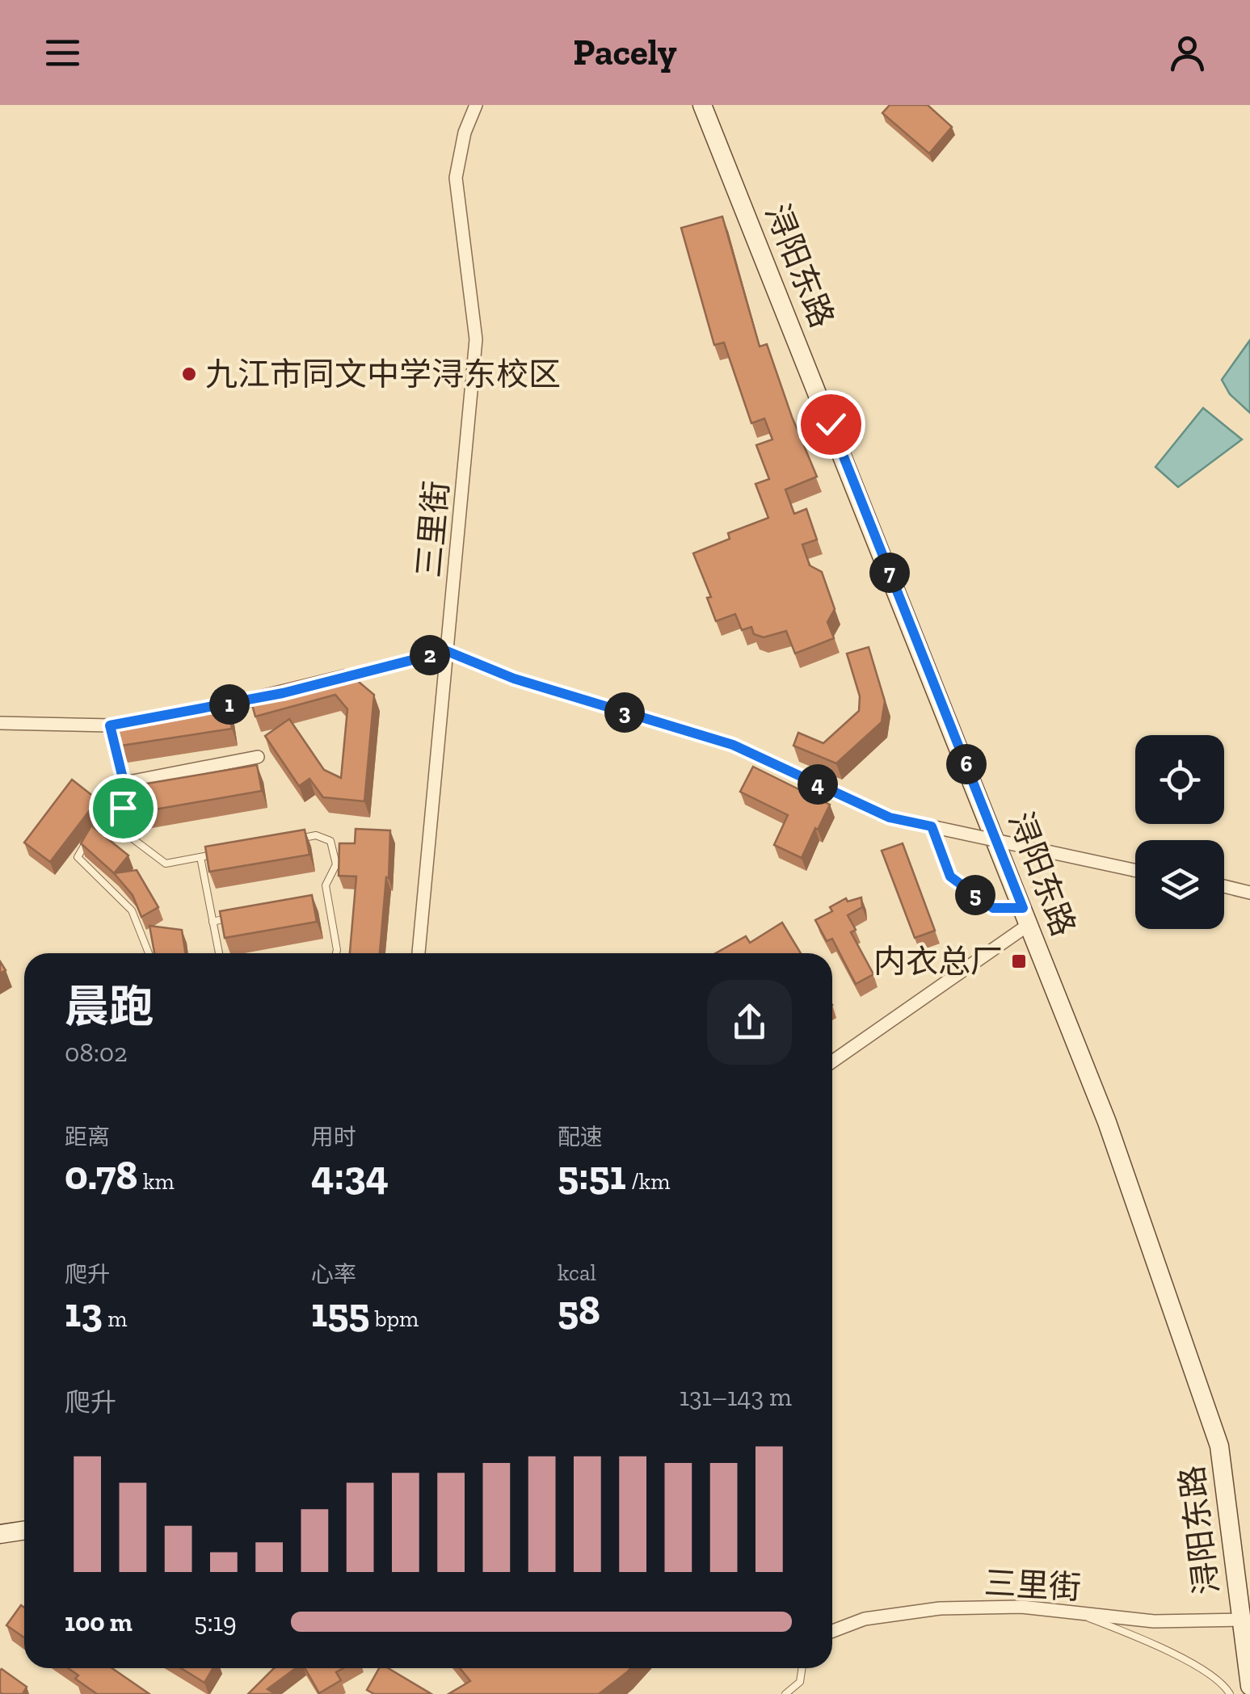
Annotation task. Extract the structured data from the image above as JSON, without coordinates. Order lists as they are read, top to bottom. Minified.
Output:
{"streets":{"main road":["浔阳东路"],"street":["三里街"]},"crossings":[["浔阳东路","三里街"]],"places":{"other":["九江市同文中学浔东校区"],"transit":["内衣总厂"]},"page":{"header":"Pacely","pins":["7","2","1","3","6","4","5"],"heading":["晨跑","08:02"],"stats":[["距离","0.78 km"],["用时","4:34"],["配速","5:51 /km"],["爬升","13 m"],["心率","155 bpm"],["kcal","58"]],"chart":["爬升","131–143 m"],"list":[{"name":"100 m","note":"5:19"}]}}
